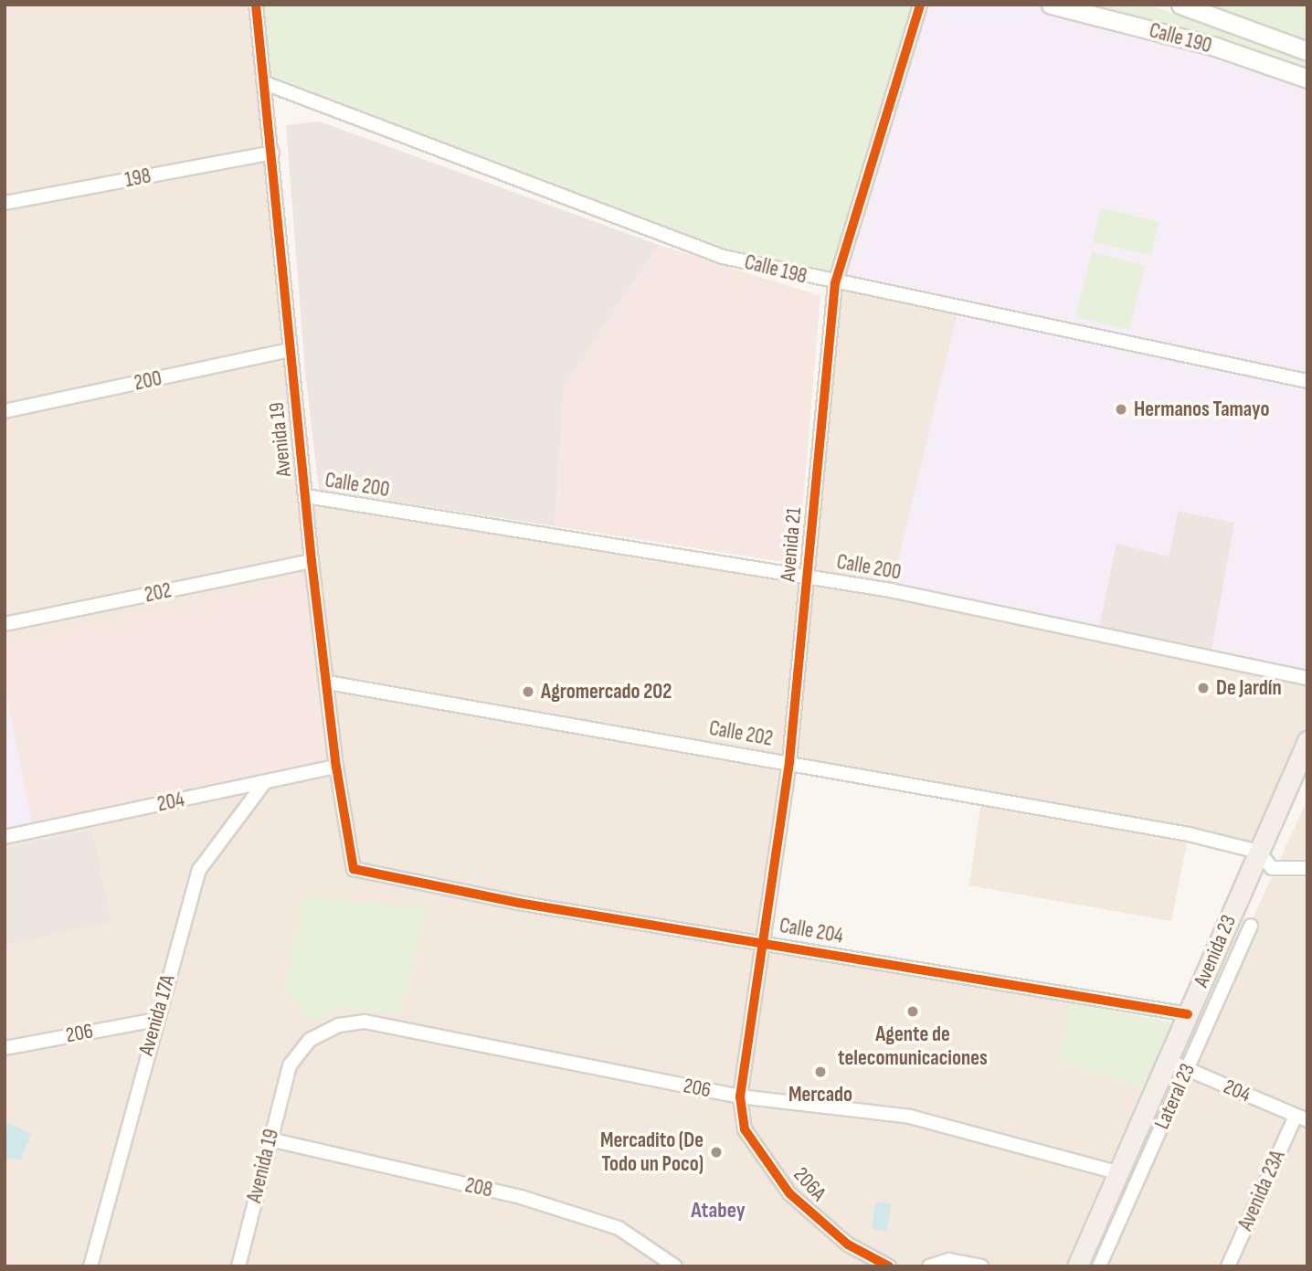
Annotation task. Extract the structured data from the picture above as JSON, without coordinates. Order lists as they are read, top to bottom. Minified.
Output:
{"streets":{"main road":["Calle 190","Avenida 23"],"street":["198","Calle 198","200","Avenida 19","Calle 200","Avenida 21","202","Calle 202","204","Calle 204","Avenida 17A","206","Lateral 23","206A","208","Avenida 23A"]},"crossings":[["198","Avenida 19"],["Calle 198","Avenida 19"],["Calle 198","Avenida 21"],["200","Avenida 19"],["Avenida 19","Calle 200"],["Avenida 19","202"],["Avenida 19","Calle 202"],["Avenida 19","204"],["Avenida 19","Calle 204"],["Avenida 19","206"],["Avenida 19","208"],["Calle 200","Avenida 21"],["Avenida 21","Calle 202"],["Avenida 21","Calle 204"],["Avenida 21","206"],["Avenida 21","206A"],["Calle 202","Avenida 23"],["204","Avenida 23"],["204","Avenida 17A"],["204","Lateral 23"],["204","Avenida 23A"],["Calle 204","Avenida 23"],["Avenida 23","206"],["Avenida 17A","206"],["206","206A"]],"districts":["Atabey"],"places":["Hermanos Tamayo","De Jardín","Agromercado 202","Agente de telecomunicaciones","Mercado","Mercadito (De Todo un Poco)"]}
